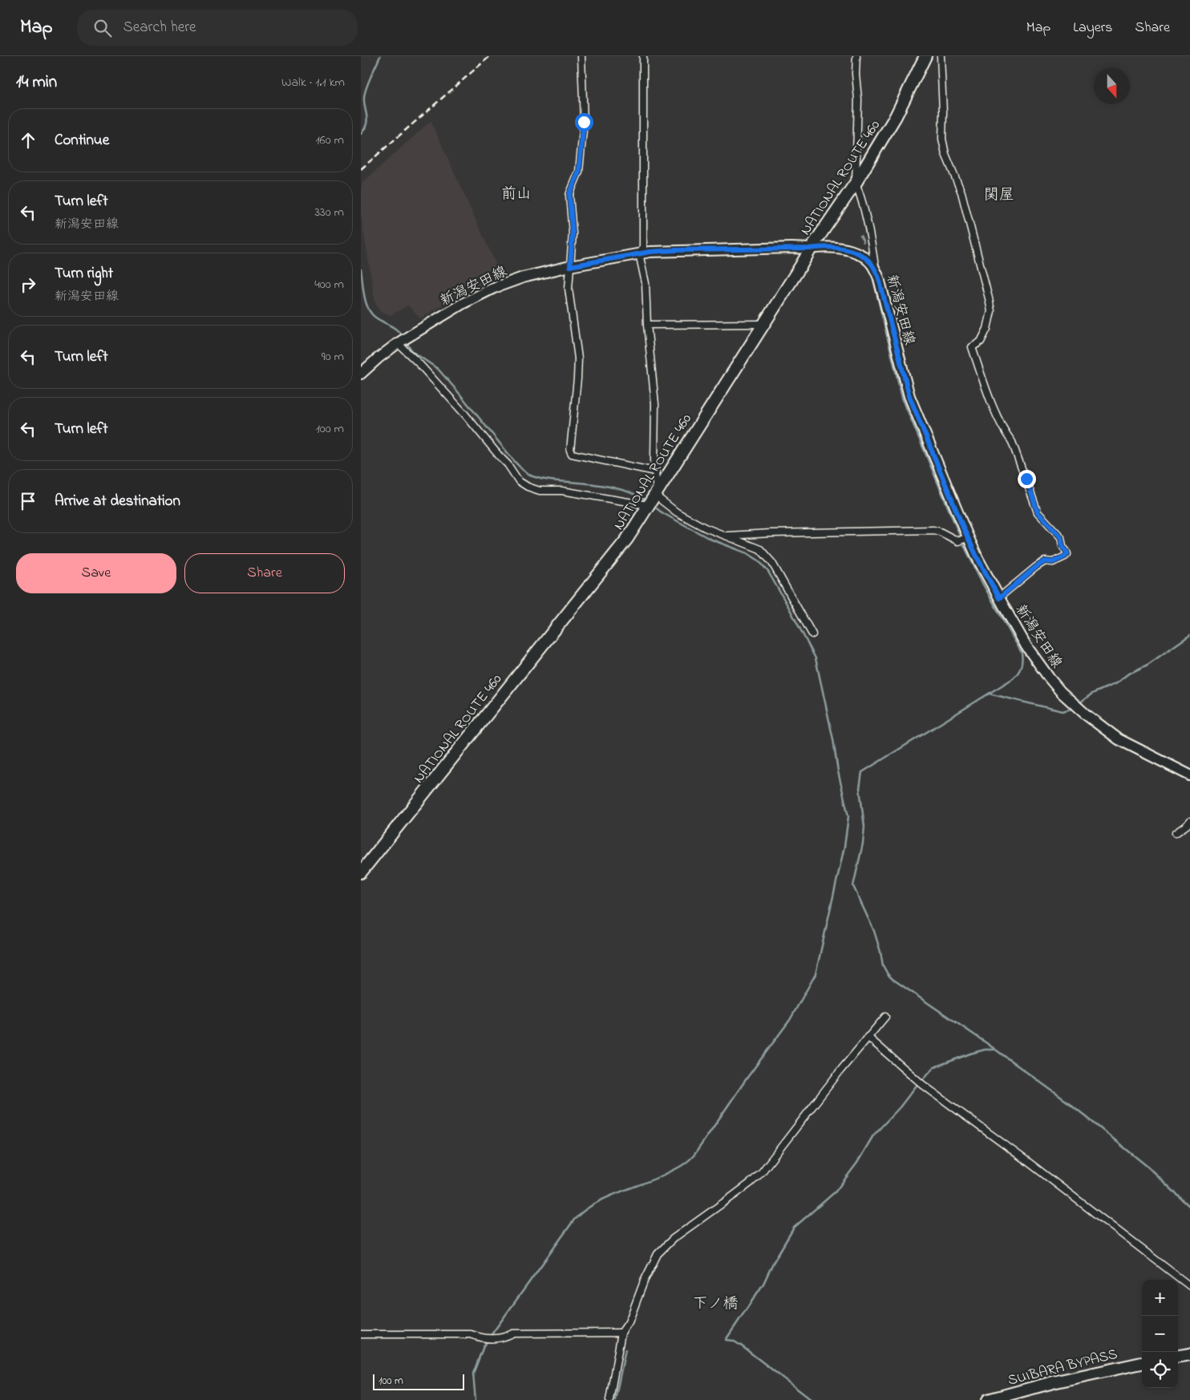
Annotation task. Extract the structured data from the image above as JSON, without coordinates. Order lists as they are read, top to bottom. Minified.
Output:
{"streets":{"highway":["NATIONAL ROUTE 460","SUIBARA BYPASS"],"main road":["新潟安田線"]},"crossings":[["NATIONAL ROUTE 460","新潟安田線"]],"districts":["前山","関屋","下ノ橋"],"scale_bar":"100 m","north":"bottom","page":{"header":"Map","search":"Search here","nav":["Map","Layers","Share"],"heading":["14 min","Walk · 1.1 km"],"list":[["Continue","160 m"],["Turn left","新潟安田線","330 m"],["Turn right","新潟安田線","400 m"],["Turn left","90 m"],["Turn left","100 m"],"Arrive at destination"],"buttons":["Save","Share"],"map_buttons":["+","−"],"scale":"100 m"}}
